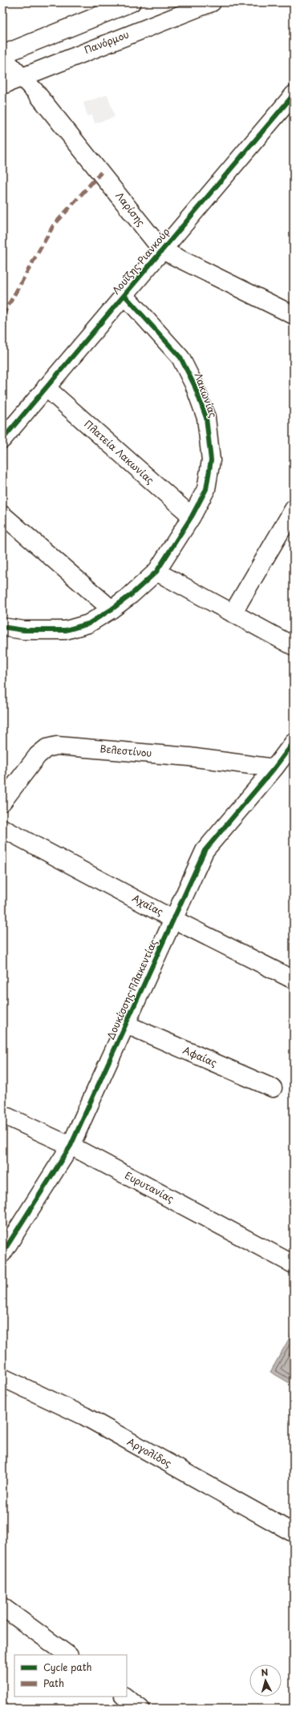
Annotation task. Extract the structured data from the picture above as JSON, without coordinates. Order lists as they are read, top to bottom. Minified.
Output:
{"streets":{"street":["Πανόρμου","Λαρίσης","Λουΐζης Ριανκούρ","Λακωνίας","Πλατεία Λακωνίας","Βελεστίνου","Αχαΐας","Δουκίσσης Πλακεντίας","Αφαίας","Ευρυτανίας","Αργολίδος"]},"crossings":[["Πανόρμου","Λαρίσης"],["Λαρίσης","Λουΐζης Ριανκούρ"],["Λουΐζης Ριανκούρ","Λακωνίας"],["Λουΐζης Ριανκούρ","Πλατεία Λακωνίας"],["Λακωνίας","Πλατεία Λακωνίας"],["Βελεστίνου","Δουκίσσης Πλακεντίας"],["Αχαΐας","Δουκίσσης Πλακεντίας"],["Δουκίσσης Πλακεντίας","Αφαίας"],["Δουκίσσης Πλακεντίας","Ευρυτανίας"]],"legend":["Cycle path","Path"],"north":"top"}
